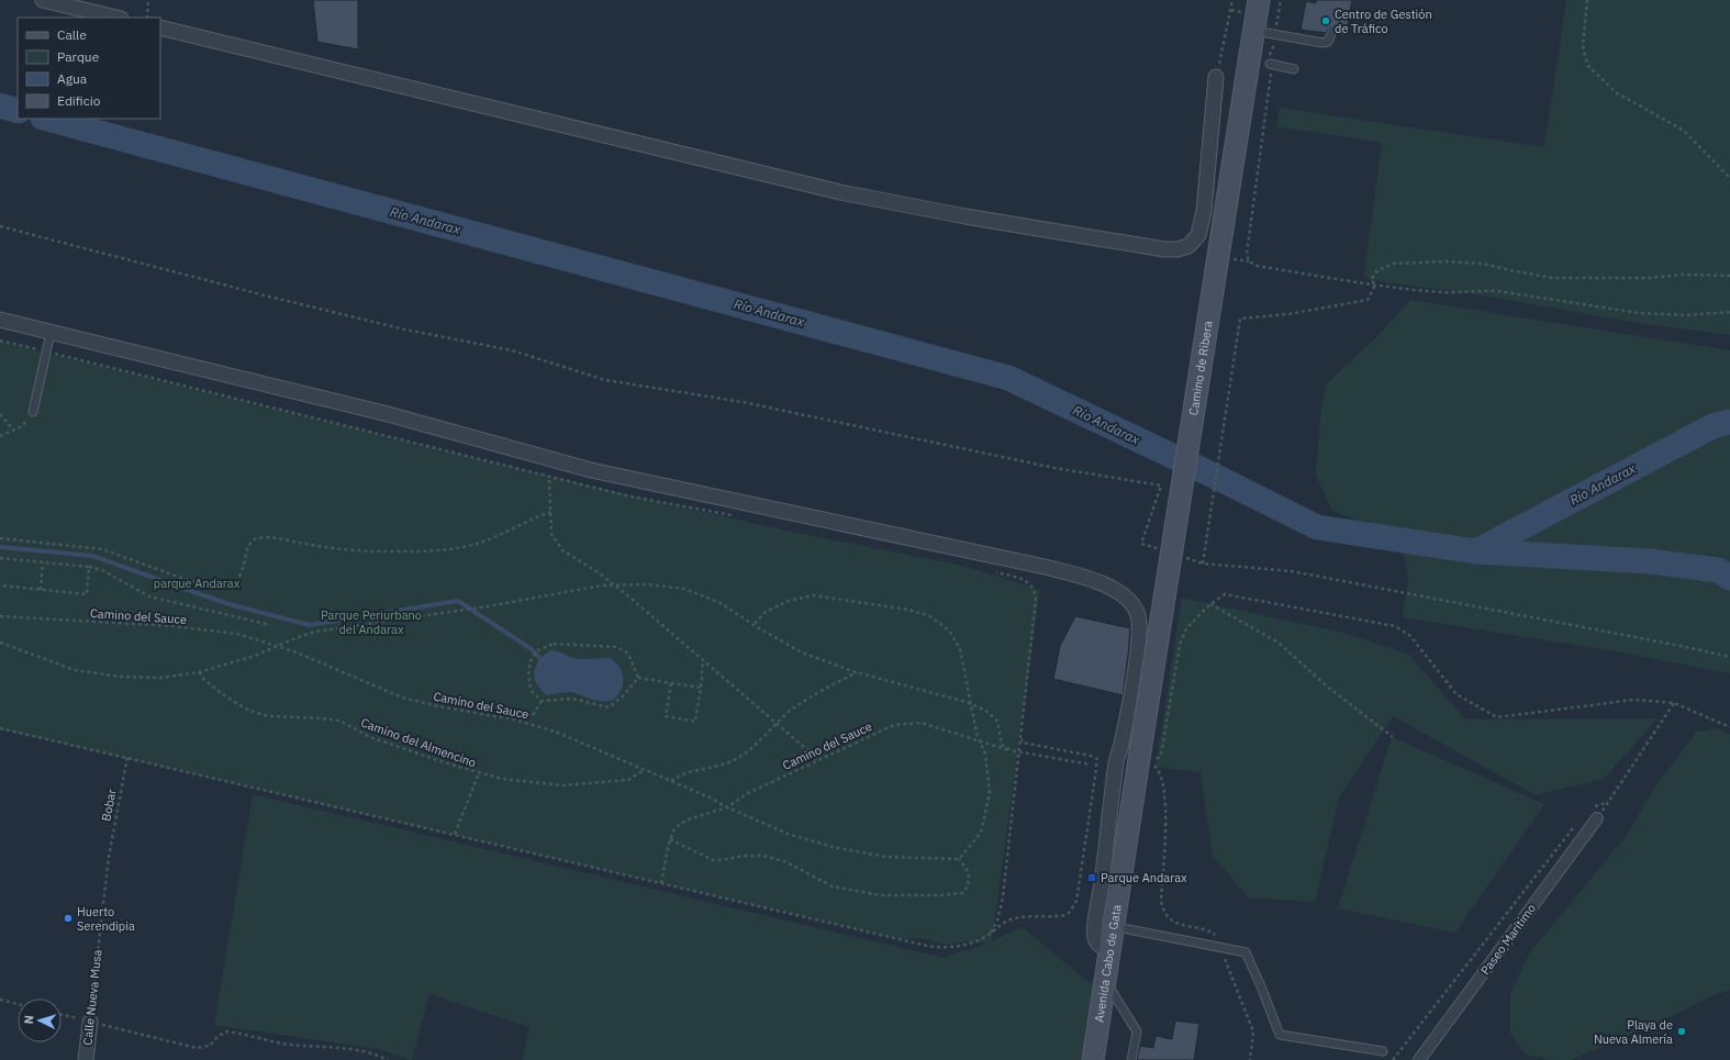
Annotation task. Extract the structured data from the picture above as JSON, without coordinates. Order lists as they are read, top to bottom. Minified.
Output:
{"streets":{"main road":["Camino de Ribera","Avenida Cabo de Gata"],"street":["Paseo Marítimo","Calle Nueva Musa"],"path":["Camino del Sauce","Camino del Almencino","Bobar"]},"crossings":[["Camino de Ribera","Avenida Cabo de Gata"],["Camino del Sauce","Camino del Almencino"],["Bobar","Calle Nueva Musa"]],"water":["Río Andarax"],"parks":["parque Andarax","Parque Periurbano del Andarax"],"places":{"other":["Centro de Gestión de Tráfico","Huerto Serendipia","Playa de Nueva Almería"],"transit":["Parque Andarax"]},"legend":["Calle","Parque","Agua","Edificio"],"north":"left"}
